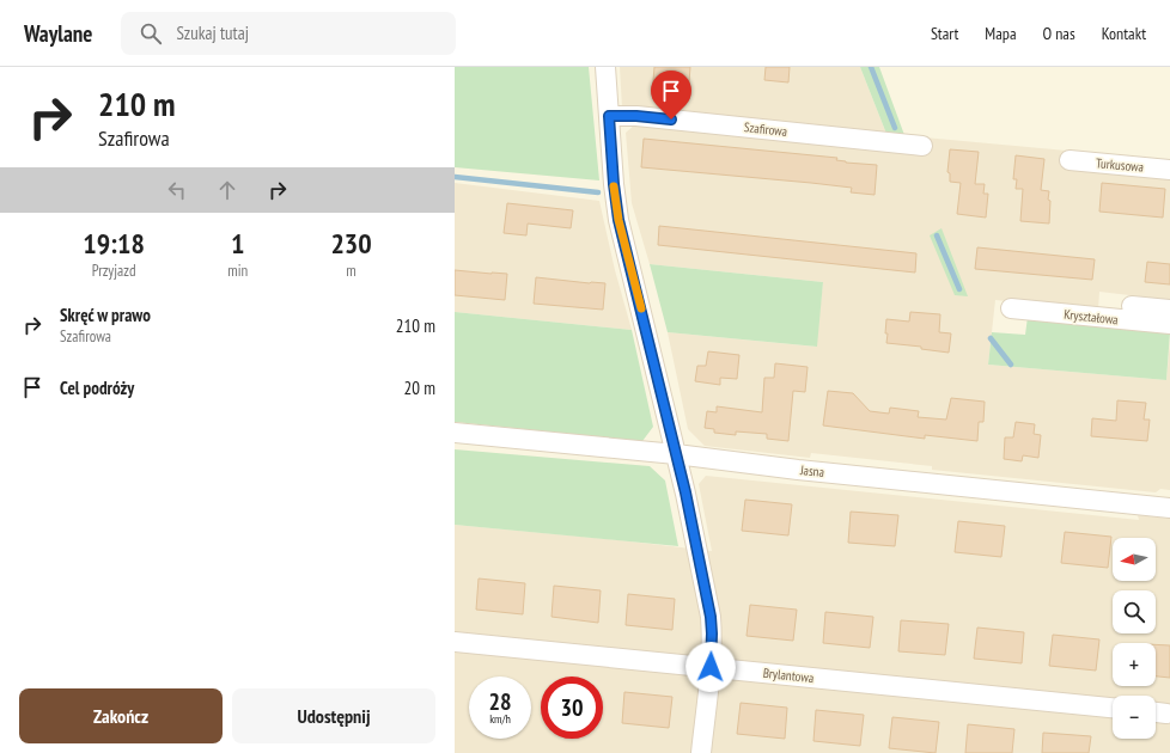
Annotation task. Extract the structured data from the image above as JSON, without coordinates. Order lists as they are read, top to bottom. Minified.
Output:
{"streets":{"street":["Szafirowa","Turkusowa","Kryształowa","Jasna","Brylantowa"]},"north":"left","page":{"header":"Waylane","search":"Szukaj tutaj","nav":["Start","Mapa","O nas","Kontakt"],"turn":["210 m","Szafirowa"],"eta":["19:18","Przyjazd","1","min","230","m"],"list":[{"name":"Skręć w prawo","note":"Szafirowa","value":"210 m"},{"name":"Cel podróży","value":"20 m"}],"map_buttons":["+","−"],"speed":"28 km/h","limit":"30","buttons":["Zakończ","Udostępnij"]}}
